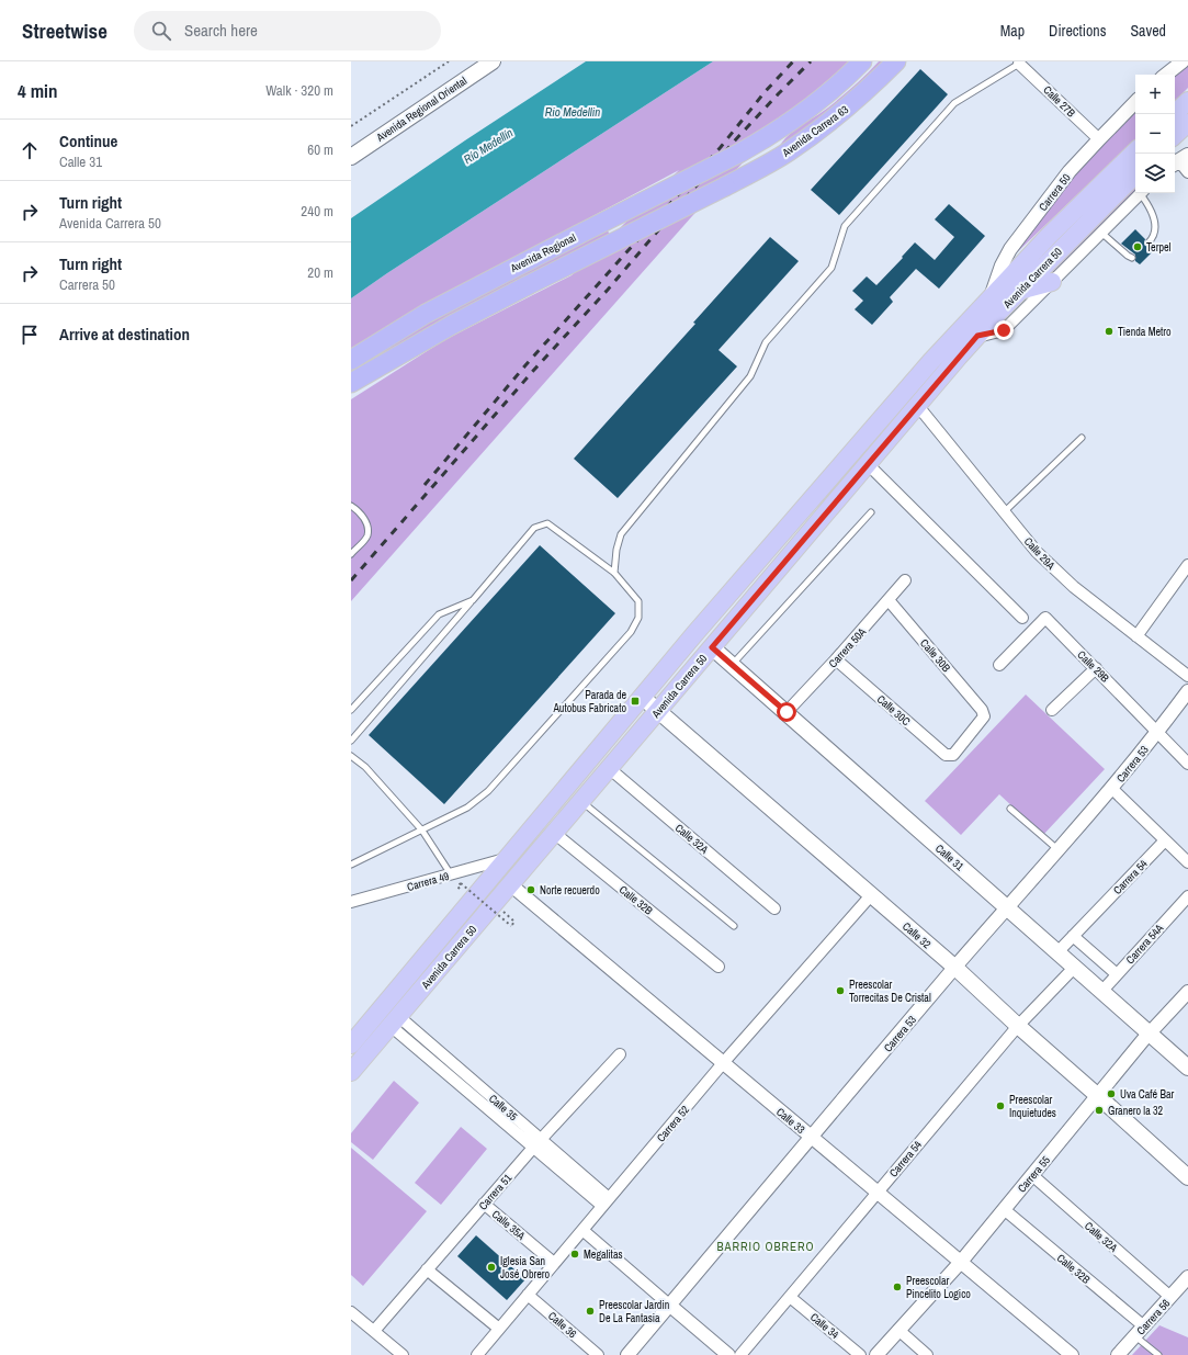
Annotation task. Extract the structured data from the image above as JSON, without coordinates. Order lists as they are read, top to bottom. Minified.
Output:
{"streets":{"highway":["Avenida Carrera 63","Avenida Regional"],"main road":["Avenida Regional Oriental","Avenida Carrera 50","Calle 31","Calle 32"],"street":["Calle 27B","Carrera 50","Calle 29A","Carrera 50A","Calle 30B","Calle 29B","Calle 30C","Carrera 53","Calle 32A","Carrera 54","Carrera 49","Calle 32B","Carrera 54A","Calle 35","Calle 33","Carrera 52","Carrera 55","Carrera 51","Calle 35A","Carrera 56","Calle 36","Calle 34"]},"crossings":[["Calle 27B","Carrera 50"],["Avenida Carrera 63","Avenida Regional"],["Carrera 50","Avenida Carrera 50"],["Avenida Carrera 50","Calle 29A"],["Avenida Carrera 50","Calle 32A"],["Avenida Carrera 50","Calle 31"],["Avenida Carrera 50","Carrera 49"],["Avenida Carrera 50","Calle 32B"],["Avenida Carrera 50","Calle 32"],["Avenida Carrera 50","Calle 35"],["Avenida Carrera 50","Calle 33"],["Carrera 50A","Calle 30B"],["Carrera 50A","Calle 30C"],["Carrera 50A","Calle 31"],["Calle 30B","Calle 30C"],["Calle 29B","Carrera 53"],["Carrera 53","Calle 31"],["Carrera 53","Calle 32"],["Carrera 53","Calle 33"],["Calle 32A","Carrera 55"],["Calle 32A","Carrera 56"],["Calle 31","Carrera 54"],["Calle 31","Carrera 54A"],["Calle 31","Carrera 55"],["Carrera 54","Calle 32"],["Carrera 54","Calle 33"],["Carrera 54","Calle 34"],["Calle 32B","Carrera 55"],["Calle 32B","Carrera 56"],["Calle 32","Carrera 52"],["Calle 32","Carrera 55"],["Calle 35","Carrera 52"],["Calle 35","Carrera 51"],["Calle 33","Carrera 52"],["Calle 33","Carrera 55"],["Carrera 52","Calle 35A"],["Carrera 52","Calle 36"],["Carrera 51","Calle 35A"]],"districts":["BARRIO OBRERO"],"water":["Rio Medellin","Río Medellín"],"places":{"other":["Terpel","Tienda Metro","Norte recuerdo","Preescolar Torrecitas De Cristal","Uva Café Bar","Preescolar Inquietudes","Granero la 32","Megalitas","Iglesia San José Obrero","Preescolar Pincelito Logico","Preescolar Jardin De La Fantasia"],"transit":["Parada de Autobus Fabricato"]},"page":{"header":"Streetwise","search":"Search here","nav":["Map","Directions","Saved"],"heading":["4 min","Walk · 320 m"],"map_buttons":["+","−"],"list":[["Continue","Calle 31","60 m"],["Turn right","Avenida Carrera 50","240 m"],["Turn right","Carrera 50","20 m"],"Arrive at destination"]}}
